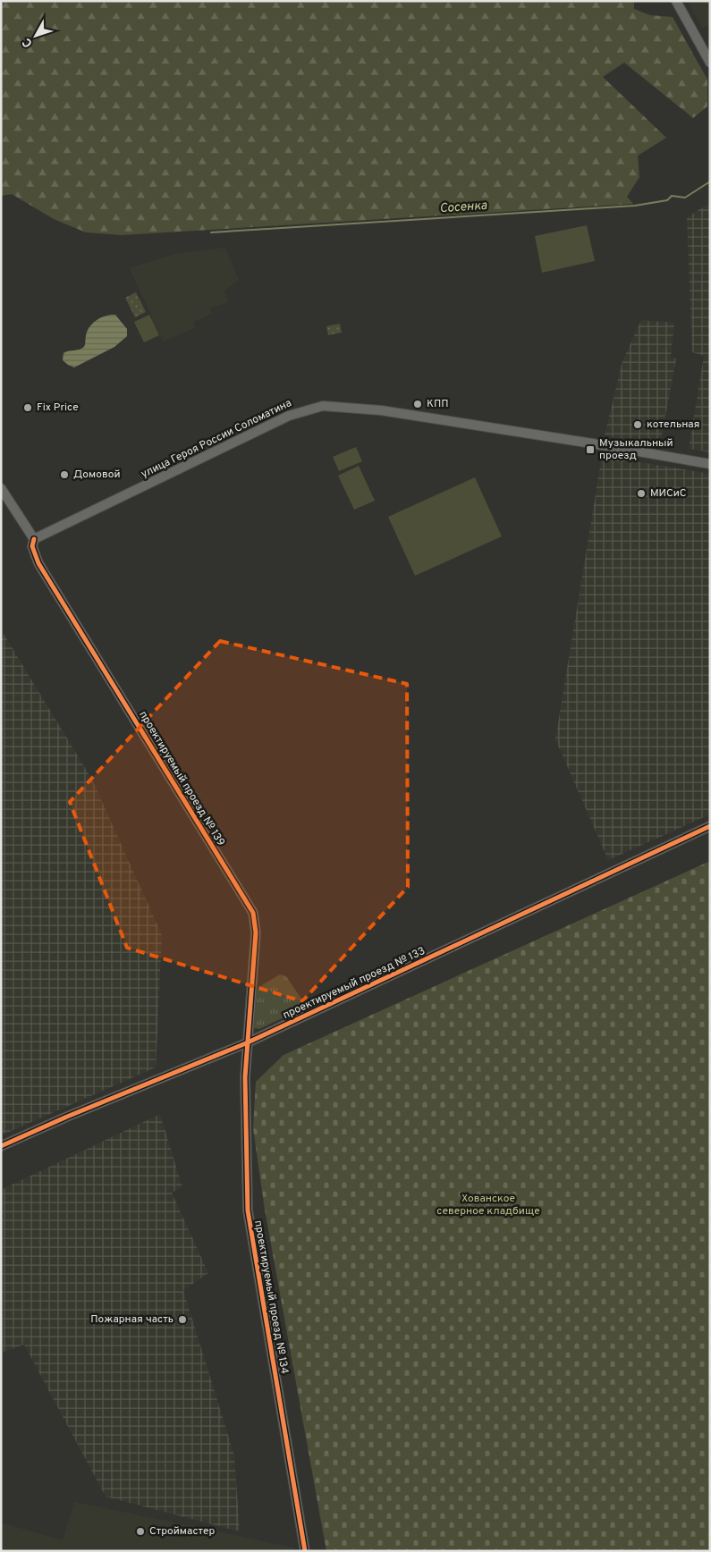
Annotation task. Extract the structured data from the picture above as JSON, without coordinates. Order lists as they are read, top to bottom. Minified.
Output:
{"streets":{"street":["улица Героя России Соломатина","проектируемый проезд № 139","проектируемый проезд № 133","проектируемый проезд № 134"]},"crossings":[["улица Героя России Соломатина","проектируемый проезд № 139"],["проектируемый проезд № 139","проектируемый проезд № 133"],["проектируемый проезд № 139","проектируемый проезд № 134"],["проектируемый проезд № 133","проектируемый проезд № 134"]],"water":["Сосенка"],"parks":["Хованское северное кладбище"],"places":{"other":["КПП","Fix Price","котельная","Домовой","МИСиС","Пожарная часть","Строймастер"],"transit":["Музыкальный проезд"]},"north":"bottom left"}
